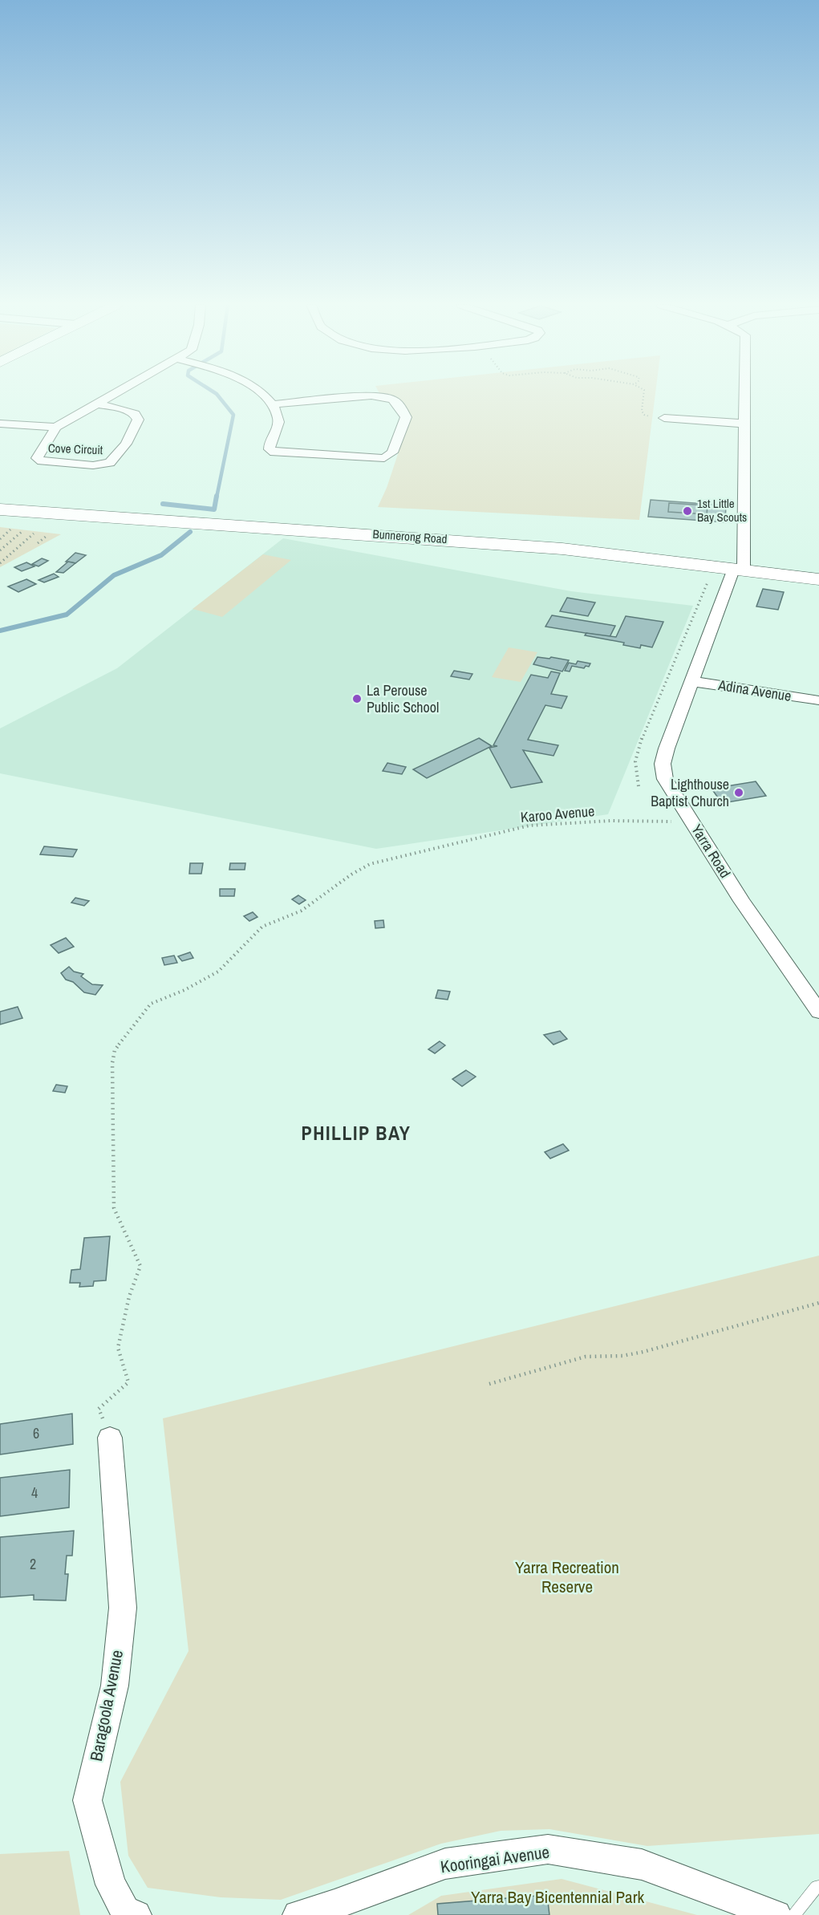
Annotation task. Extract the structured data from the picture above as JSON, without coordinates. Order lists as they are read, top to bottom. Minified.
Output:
{"streets":{"main road":["Bunnerong Road"],"street":["Cove Circuit","Adina Avenue","Yarra Road","Baragoola Avenue","Kooringai Avenue"],"path":["Karoo Avenue"]},"crossings":[["Bunnerong Road","Yarra Road"],["Adina Avenue","Yarra Road"],["Karoo Avenue","Yarra Road"],["Karoo Avenue","Baragoola Avenue"]],"districts":["PHILLIP BAY"],"parks":["Yarra Recreation Reserve","Yarra Bay Bicentennial Park"],"places":["1st Little Bay Scouts","La Perouse Public School","Lighthouse Baptist Church"],"house_numbers":["6","4","2"]}
